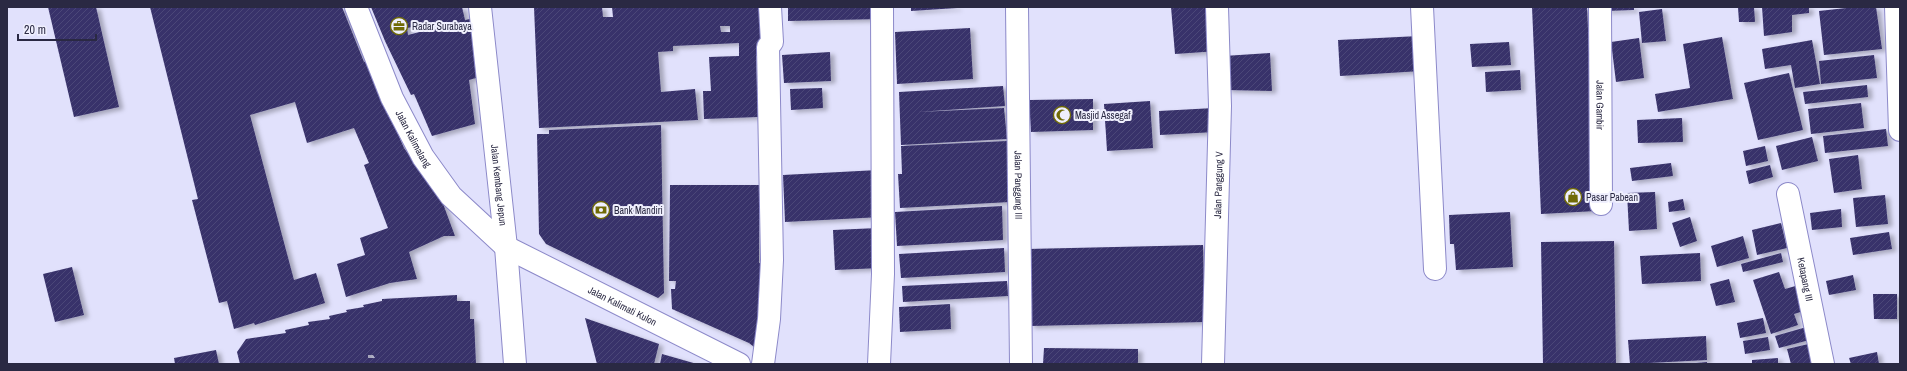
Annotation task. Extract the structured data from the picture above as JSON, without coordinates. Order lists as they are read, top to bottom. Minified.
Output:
{"streets":{"street":["Jalan Gambir","Jalan Kalimalang","Jalan Kembang Jepun","Jalan Panggung III","Jalan Panggung V","Ketapang III","Jalan Kalimati Kulon"]},"crossings":[["Jalan Kalimalang","Jalan Kembang Jepun"],["Jalan Kalimalang","Jalan Kalimati Kulon"],["Jalan Kembang Jepun","Jalan Kalimati Kulon"]],"places":{"office":["Radar Surabaya"],"mosque":["Masjid Assegaf"],"shop":["Pasar Pabean"],"bank":["Bank Mandiri"]},"scale_bar":"20 m"}
